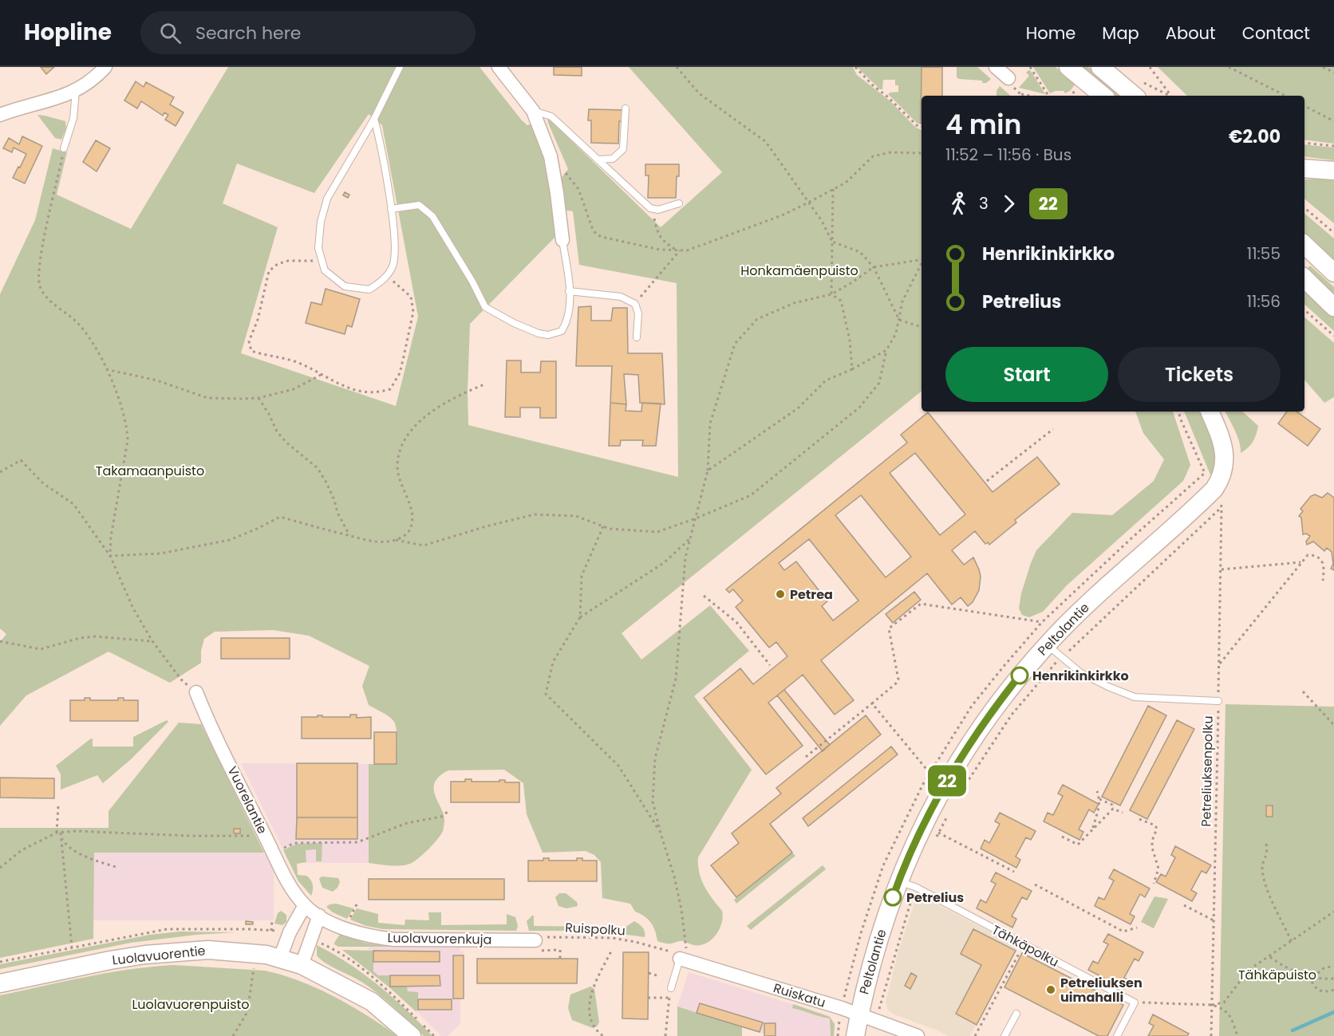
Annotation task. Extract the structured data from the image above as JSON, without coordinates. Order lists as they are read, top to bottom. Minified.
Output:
{"streets":{"street":["Peltolantie","Vuorelantie","Luolavuorenkuja","Luolavuorentie","Ruiskatu"],"lane":["Tähkäpolku"],"path":["Petreliuksenpolku","Ruispolku"]},"crossings":[["Peltolantie","Tähkäpolku"],["Peltolantie","Ruiskatu"],["Vuorelantie","Luolavuorenkuja"],["Ruispolku","Luolavuorenkuja"],["Ruispolku","Ruiskatu"]],"parks":["Honkamäenpuisto","Takamaanpuisto","Tähkäpuisto","Luolavuorenpuisto"],"places":["Petrea","Henrikinkirkko","Petrelius","Petreliuksen uimahalli"],"lines":["bus line 22"],"page":{"header":"Hopline","search":"Search here","nav":["Home","Map","About","Contact"],"on_map":"22","heading":["4 min","11:52 – 11:56 · Bus","€2.00"],"legs":["3","22"],"list":[{"name":"Henrikinkirkko","value":"11:55"},{"name":"Petrelius","value":"11:56"}],"buttons":["Start","Tickets"]}}
